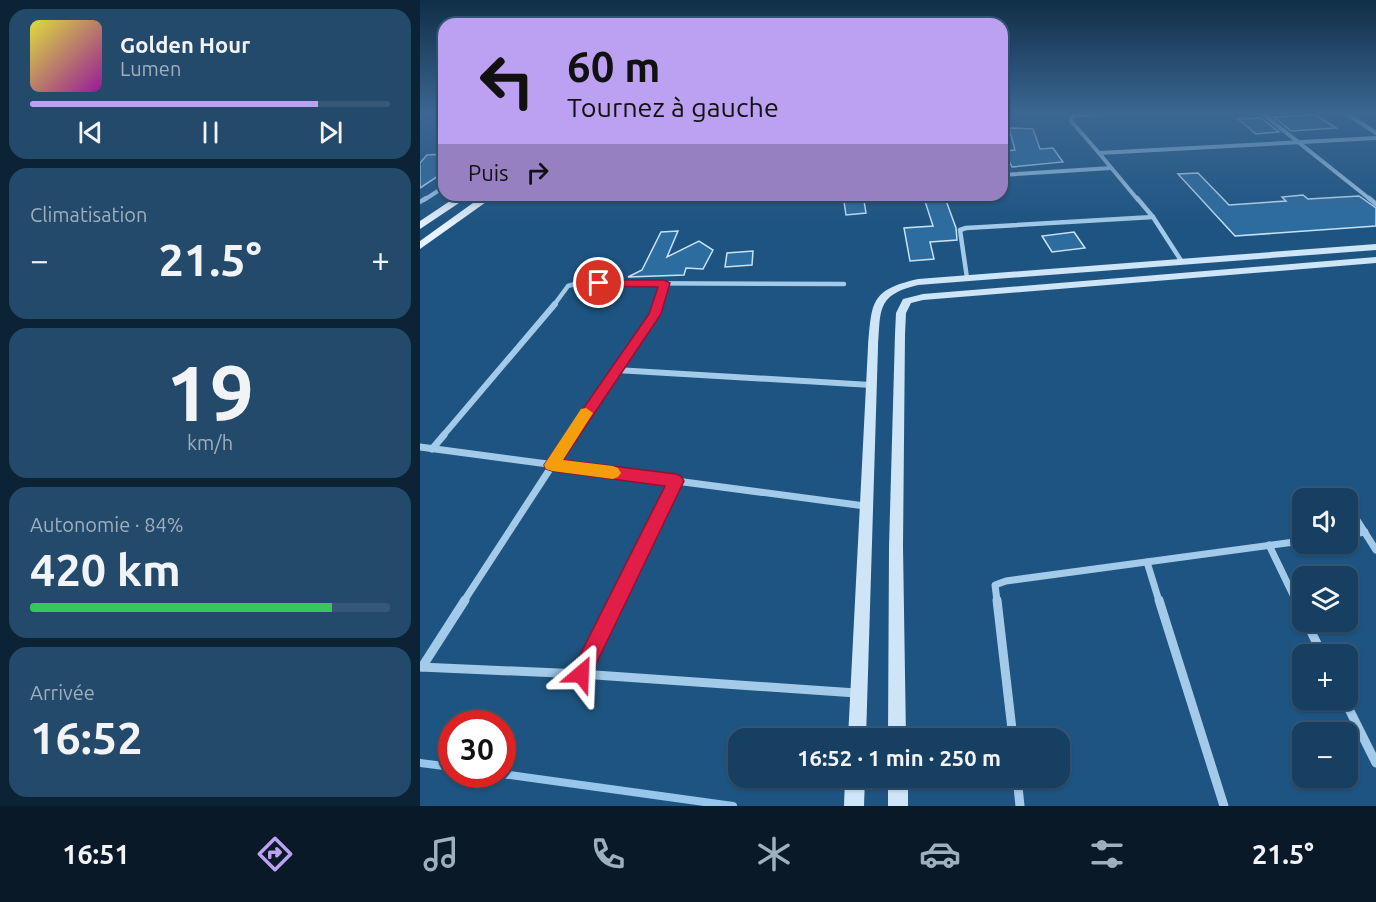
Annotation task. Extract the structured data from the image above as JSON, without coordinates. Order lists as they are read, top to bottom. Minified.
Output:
{"page":{"turn":["60 m","Tournez à gauche"],"song":["Golden Hour","Lumen"],"then":"Puis","tile":["Climatisation",["19","km/h"],["Autonomie · 84%","420 km"],["Arrivée","16:52"]],"heat":["−","21.5°","+"],"map_buttons":["+","−"],"limit":"30","trip":"16:52 · 1 min · 250 m","tabs":["16:51","21.5°"]}}
